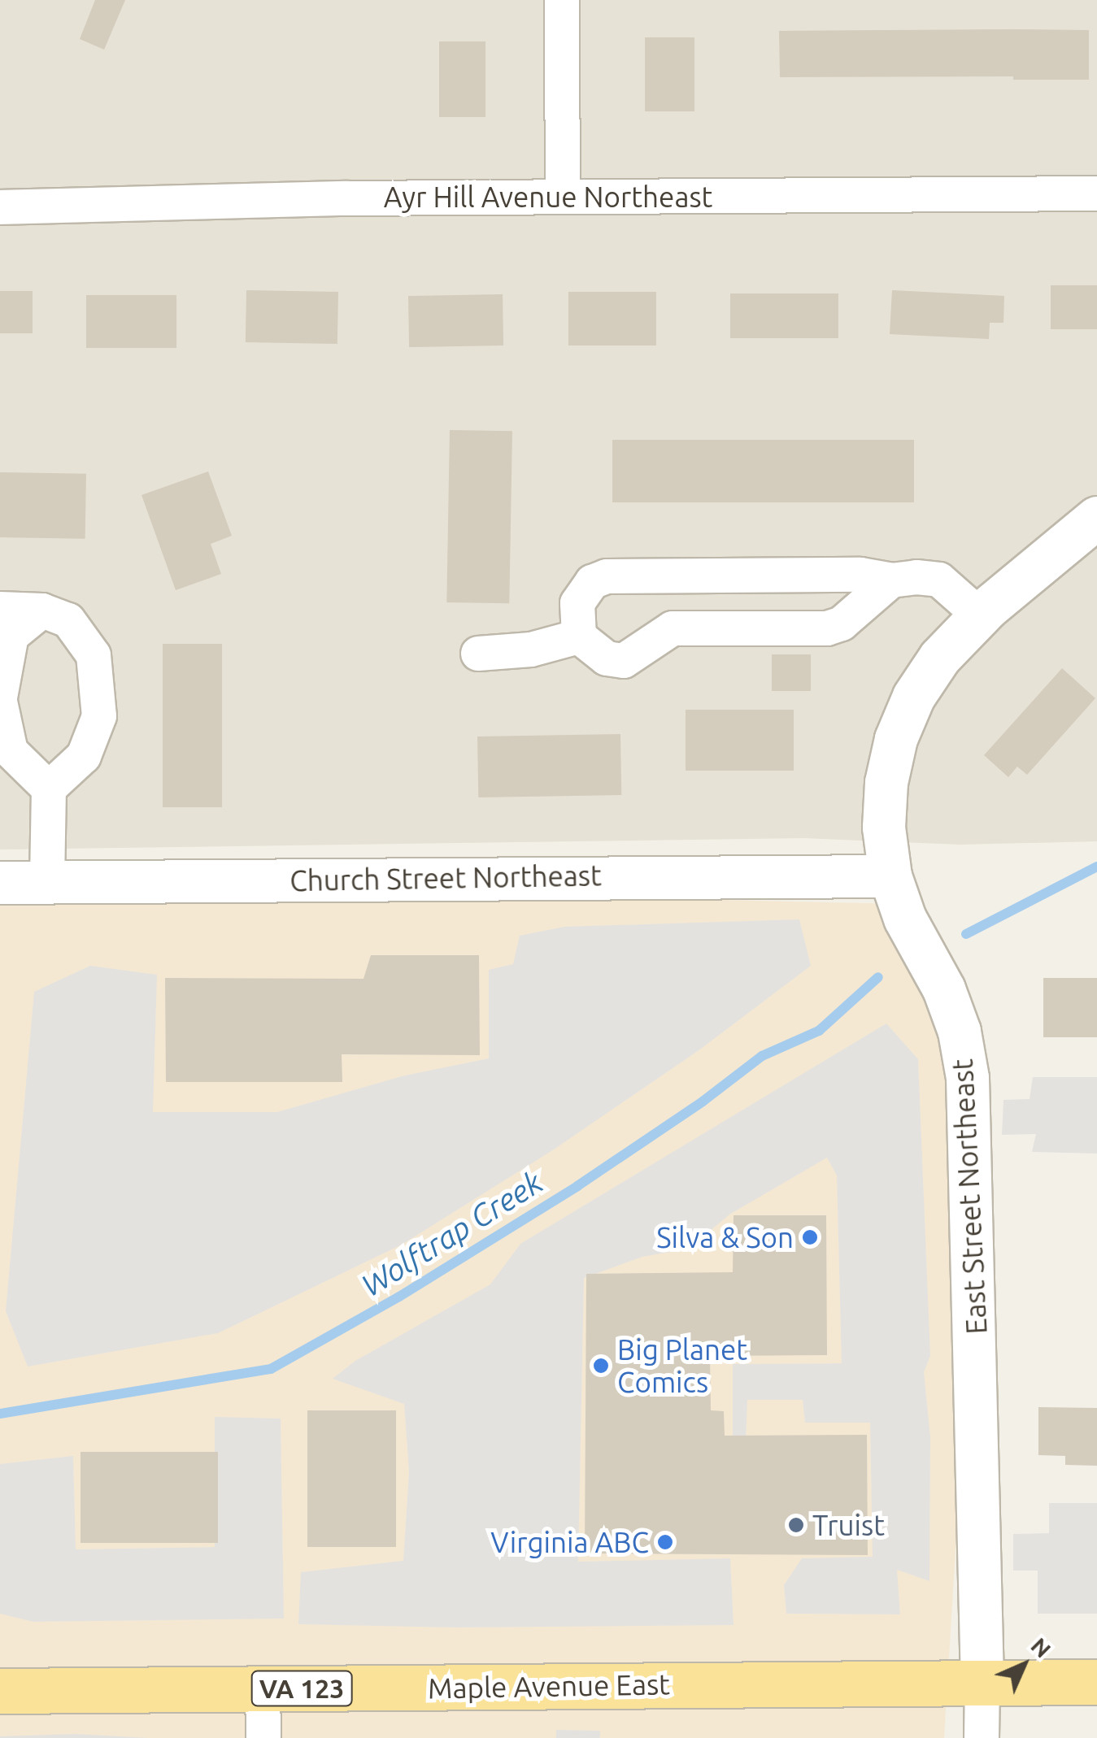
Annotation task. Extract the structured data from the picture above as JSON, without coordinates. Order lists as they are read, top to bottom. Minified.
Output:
{"streets":{"main road":["Maple Avenue East","VA 123"],"street":["Ayr Hill Avenue Northeast","Church Street Northeast","East Street Northeast"]},"crossings":[["Church Street Northeast","East Street Northeast"],["East Street Northeast","Maple Avenue East"]],"water":["Wolftrap Creek"],"places":["Silva & Son","Big Planet Comics","Truist","Virginia ABC"],"north":"top right"}
